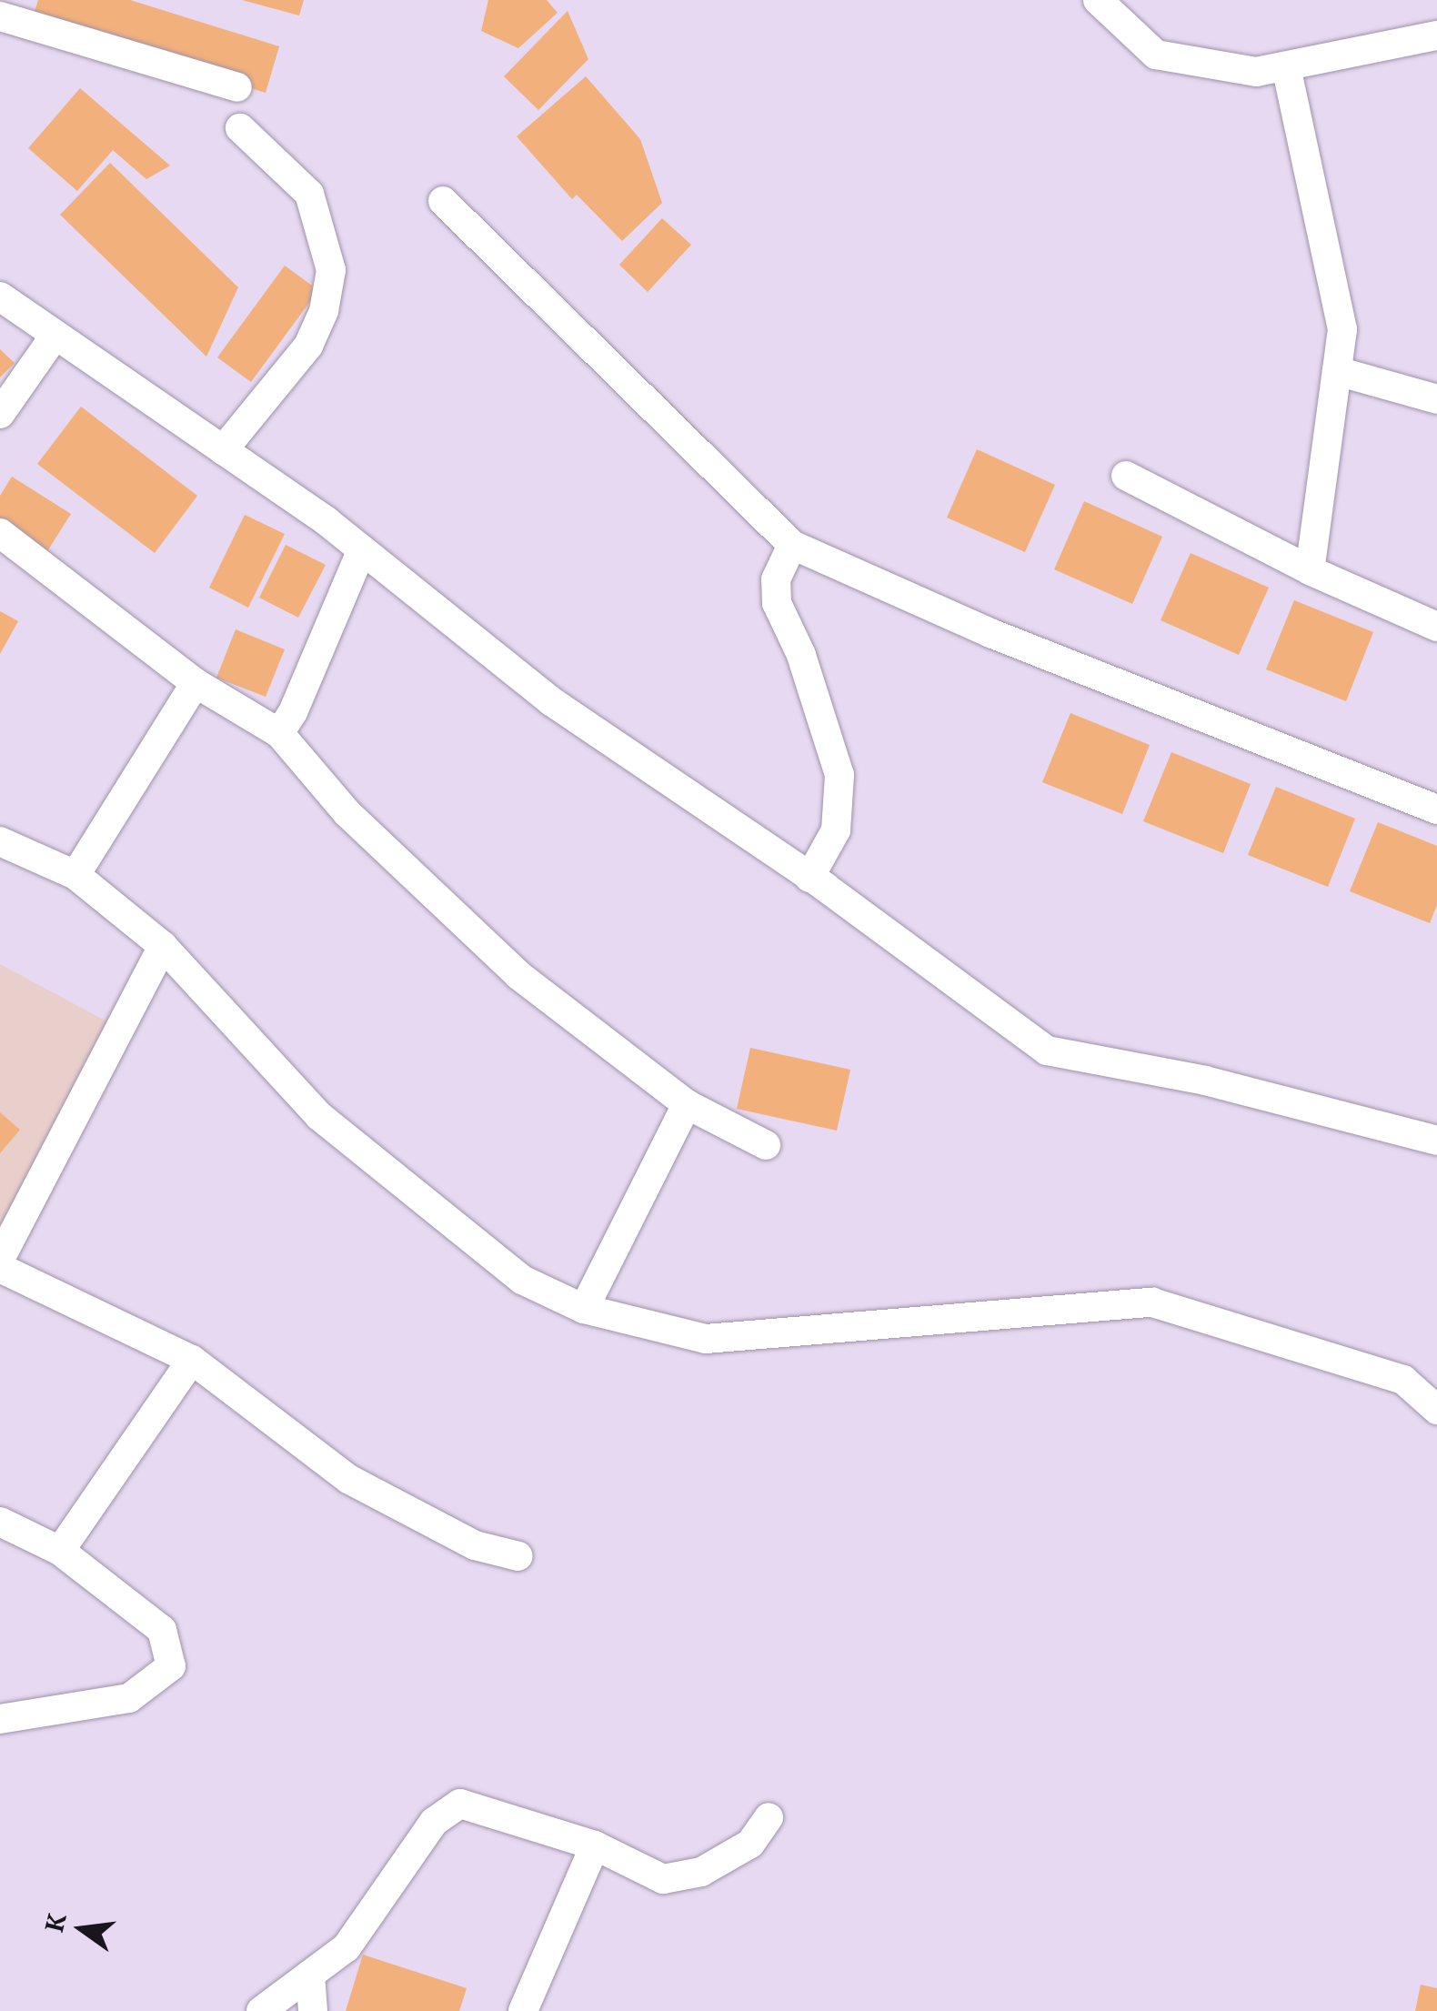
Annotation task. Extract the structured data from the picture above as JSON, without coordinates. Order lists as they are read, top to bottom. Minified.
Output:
{"north":"left"}
